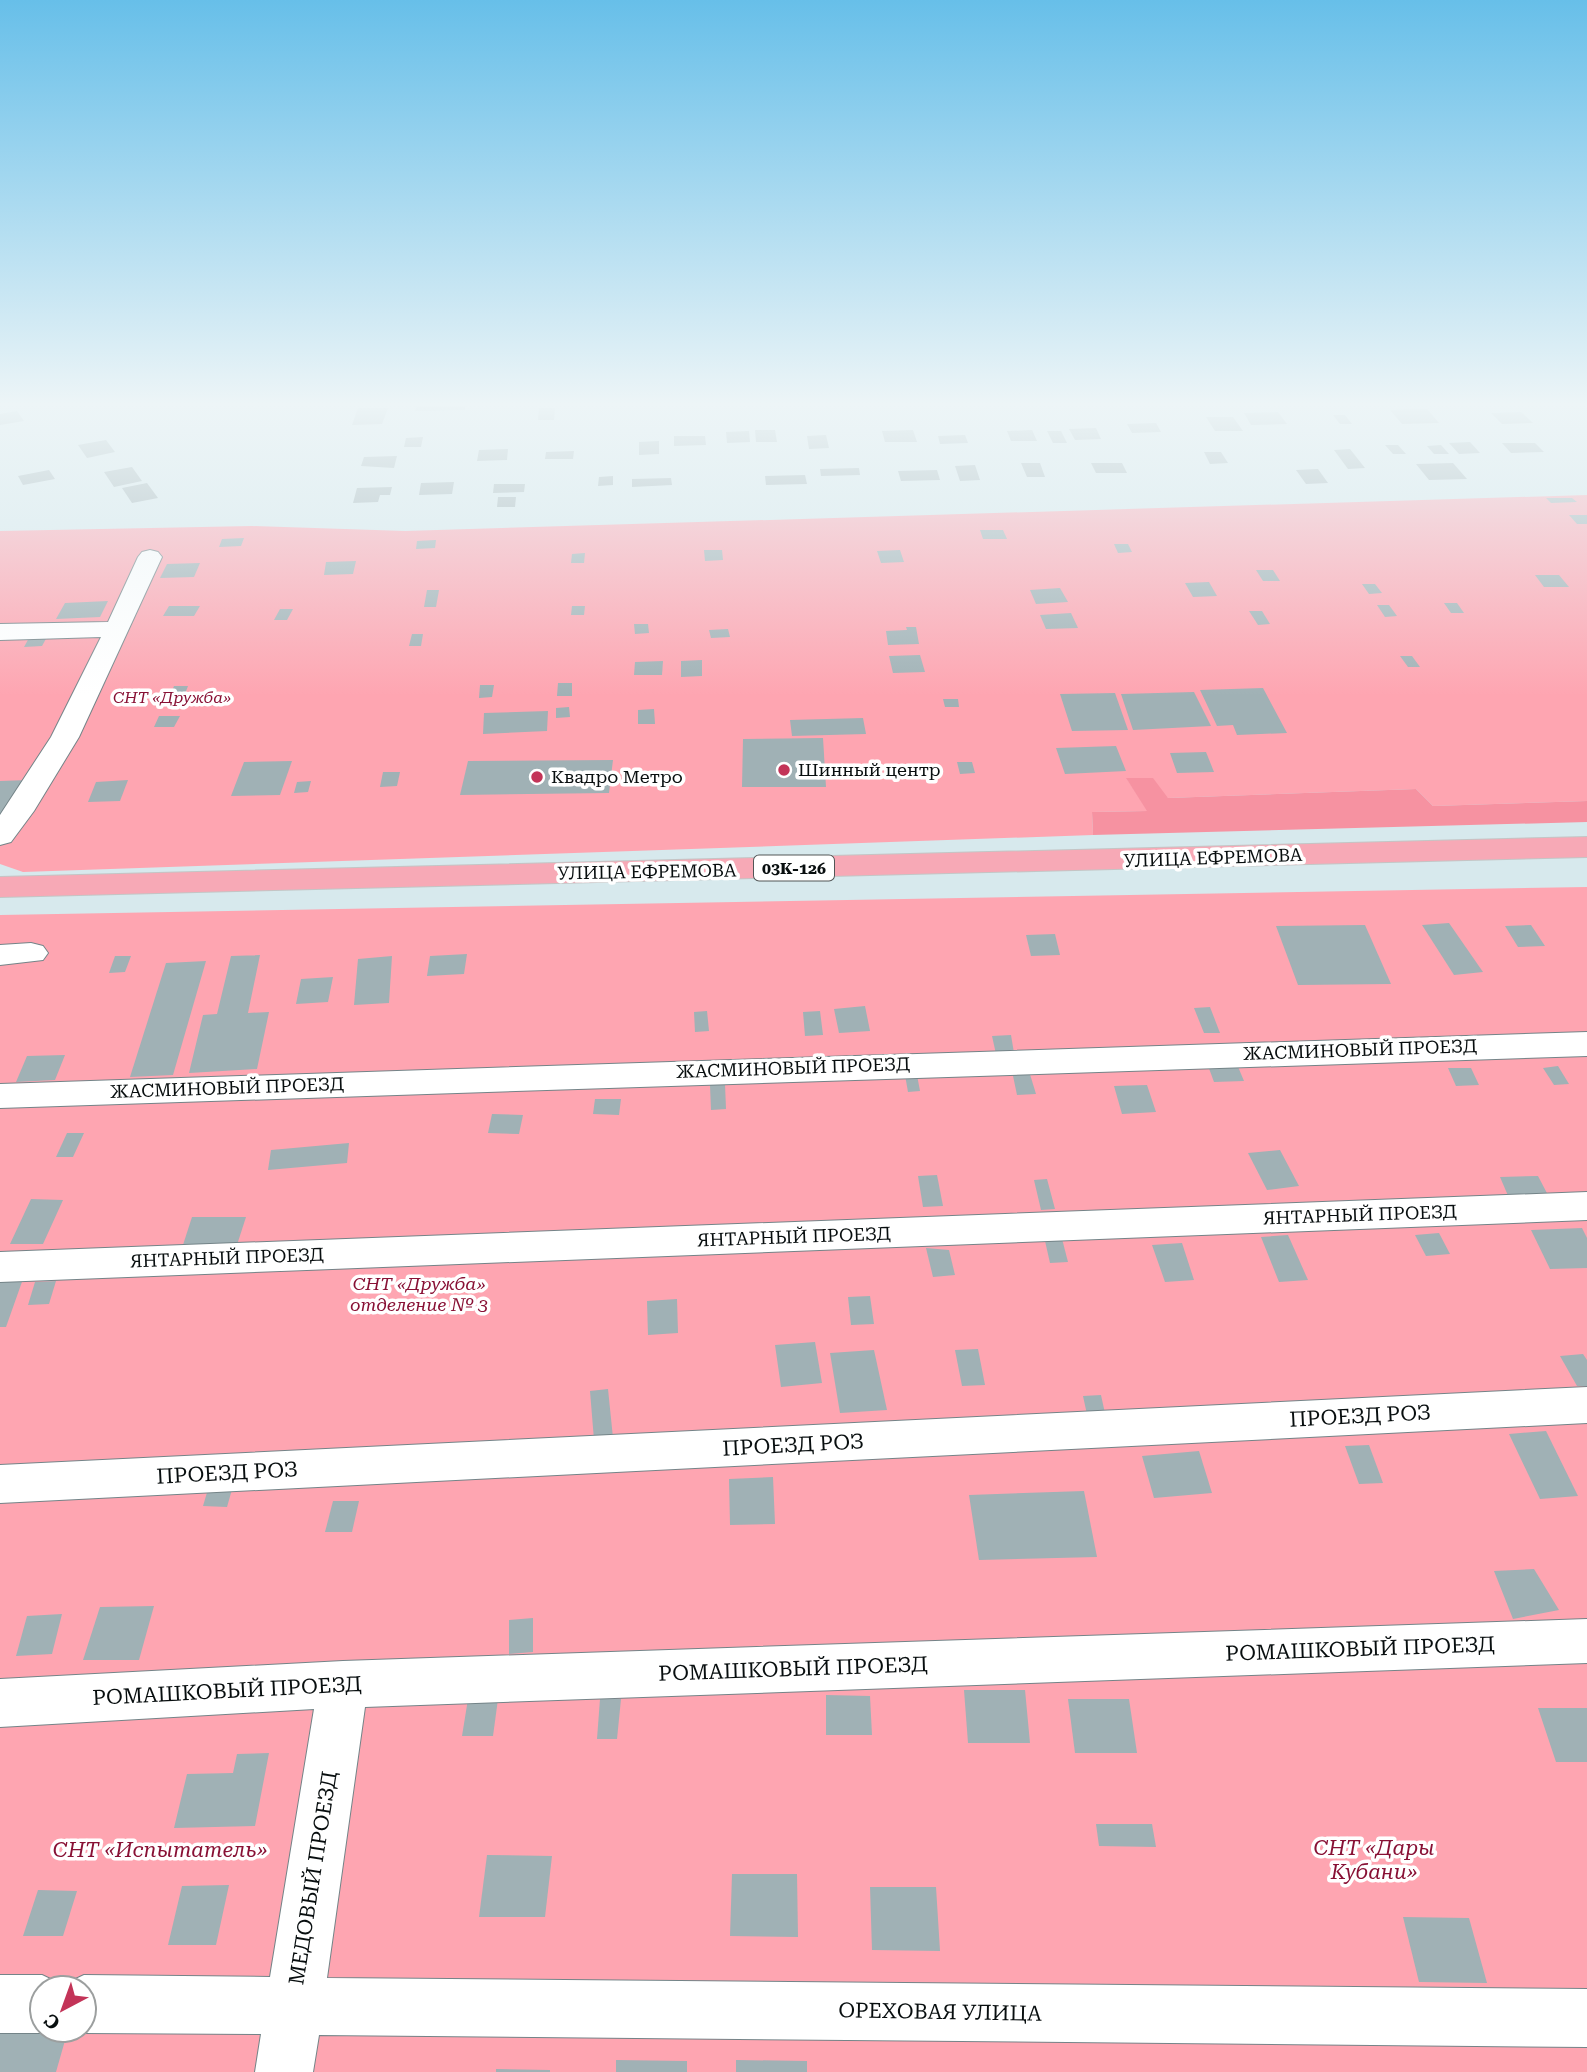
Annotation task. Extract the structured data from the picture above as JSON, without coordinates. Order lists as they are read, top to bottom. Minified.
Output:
{"streets":{"main road":["УЛИЦА ЕФРЕМОВА","03К-126"],"street":["ЖАСМИНОВЫЙ ПРОЕЗД","ЯНТАРНЫЙ ПРОЕЗД","ПРОЕЗД РОЗ","РОМАШКОВЫЙ ПРОЕЗД","МЕДОВЫЙ ПРОЕЗД","ОРЕХОВАЯ УЛИЦА"]},"crossings":[["РОМАШКОВЫЙ ПРОЕЗД","МЕДОВЫЙ ПРОЕЗД"],["МЕДОВЫЙ ПРОЕЗД","ОРЕХОВАЯ УЛИЦА"]],"parks":["СНТ «Дружба»","СНТ «Дружба» отделение № 3","СНТ «Дары Кубани»","СНТ «Испытатель»"],"places":["Шинный центр","Квадро Метро"],"north":"bottom left"}
